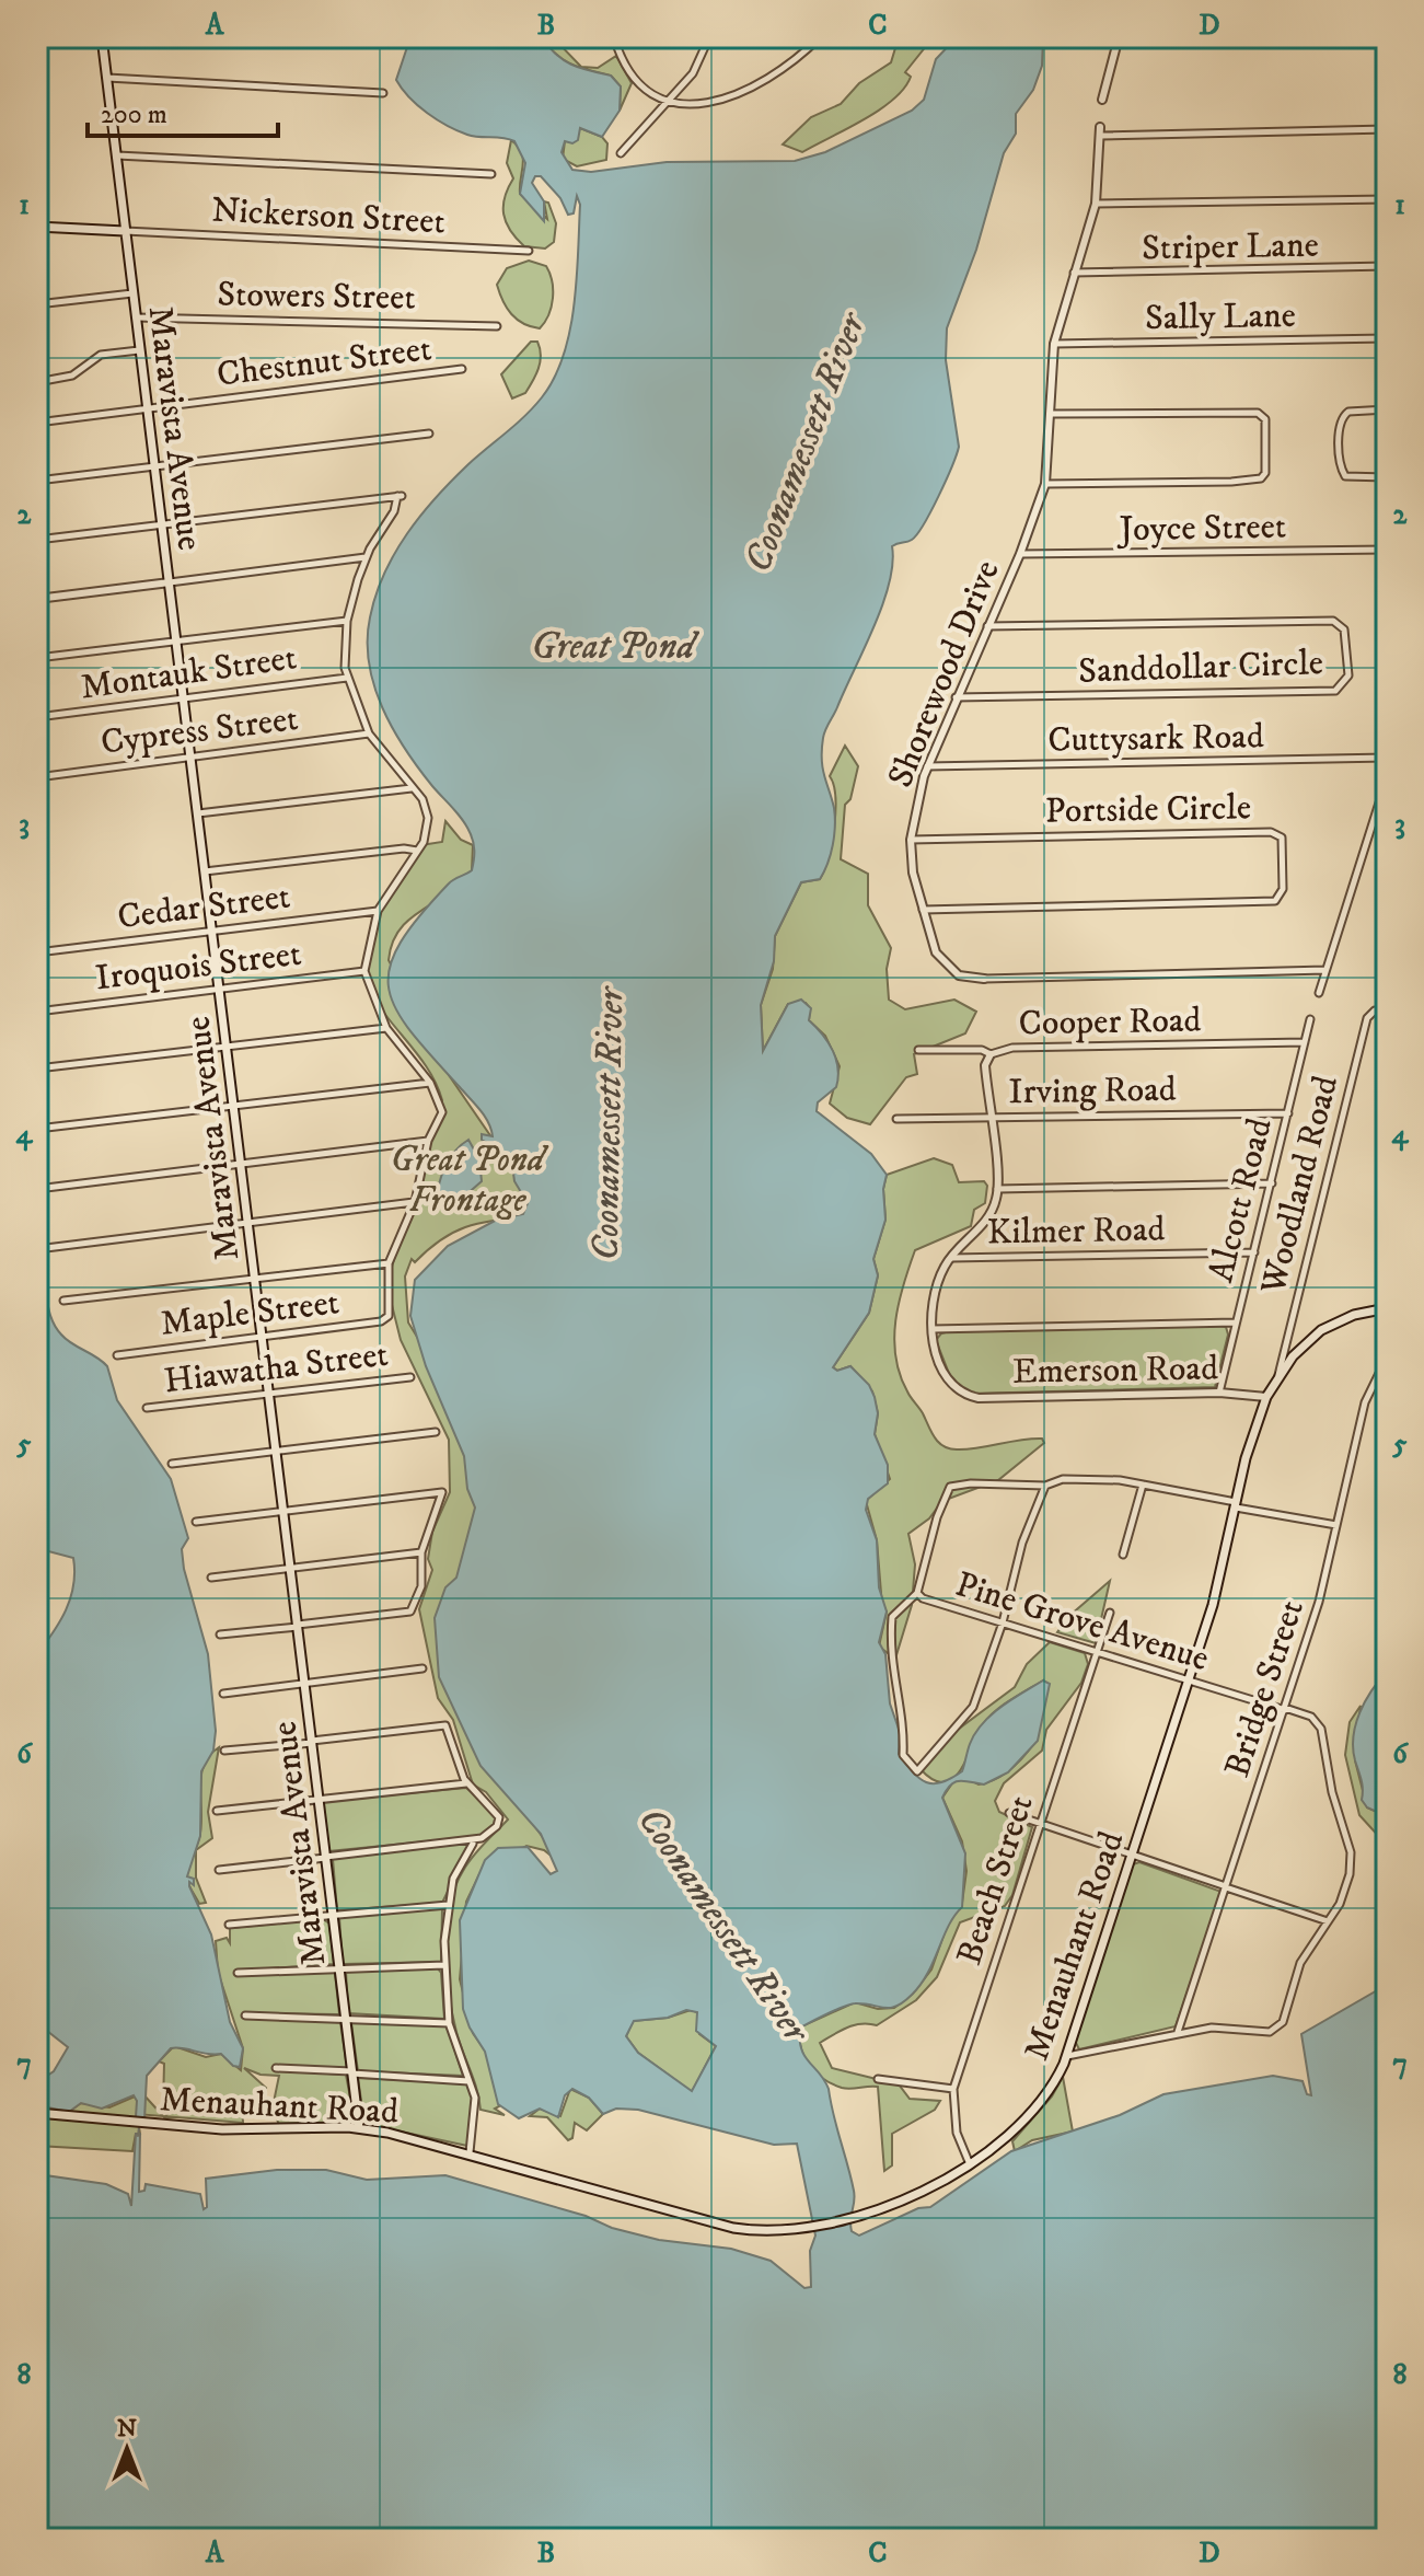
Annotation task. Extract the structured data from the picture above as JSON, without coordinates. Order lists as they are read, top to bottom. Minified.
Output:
{"streets":{"main road":["Maravista Avenue","Menauhant Road"],"street":["Nickerson Street","Striper Lane","Stowers Street","Sally Lane","Chestnut Street","Joyce Street","Sanddollar Circle","Montauk Street","Shorewood Drive","Cypress Street","Cuttysark Road","Portside Circle","Cedar Street","Iroquois Street","Cooper Road","Irving Road","Woodland Road","Alcott Road","Kilmer Road","Maple Street","Hiawatha Street","Emerson Road","Pine Grove Avenue","Bridge Street","Beach Street"]},"crossings":[["Nickerson Street","Maravista Avenue"],["Striper Lane","Shorewood Drive"],["Stowers Street","Maravista Avenue"],["Sally Lane","Shorewood Drive"],["Chestnut Street","Maravista Avenue"],["Maravista Avenue","Montauk Street"],["Maravista Avenue","Cypress Street"],["Maravista Avenue","Cedar Street"],["Maravista Avenue","Iroquois Street"],["Maravista Avenue","Maple Street"],["Maravista Avenue","Hiawatha Street"],["Maravista Avenue","Menauhant Road"],["Joyce Street","Shorewood Drive"],["Sanddollar Circle","Shorewood Drive"],["Shorewood Drive","Cuttysark Road"],["Shorewood Drive","Portside Circle"],["Cooper Road","Alcott Road"],["Irving Road","Alcott Road"],["Woodland Road","Menauhant Road"],["Alcott Road","Kilmer Road"],["Alcott Road","Emerson Road"],["Emerson Road","Menauhant Road"],["Pine Grove Avenue","Bridge Street"],["Pine Grove Avenue","Beach Street"],["Pine Grove Avenue","Menauhant Road"],["Beach Street","Menauhant Road"]],"water":["Coonamessett River","Great Pond"],"parks":["Great Pond Frontage"],"scale_bar":"200 m","north":"top","grid":{"columns":["A","B","C","D"],"rows":["1","2","3","4","5","6","7","8"]}}
